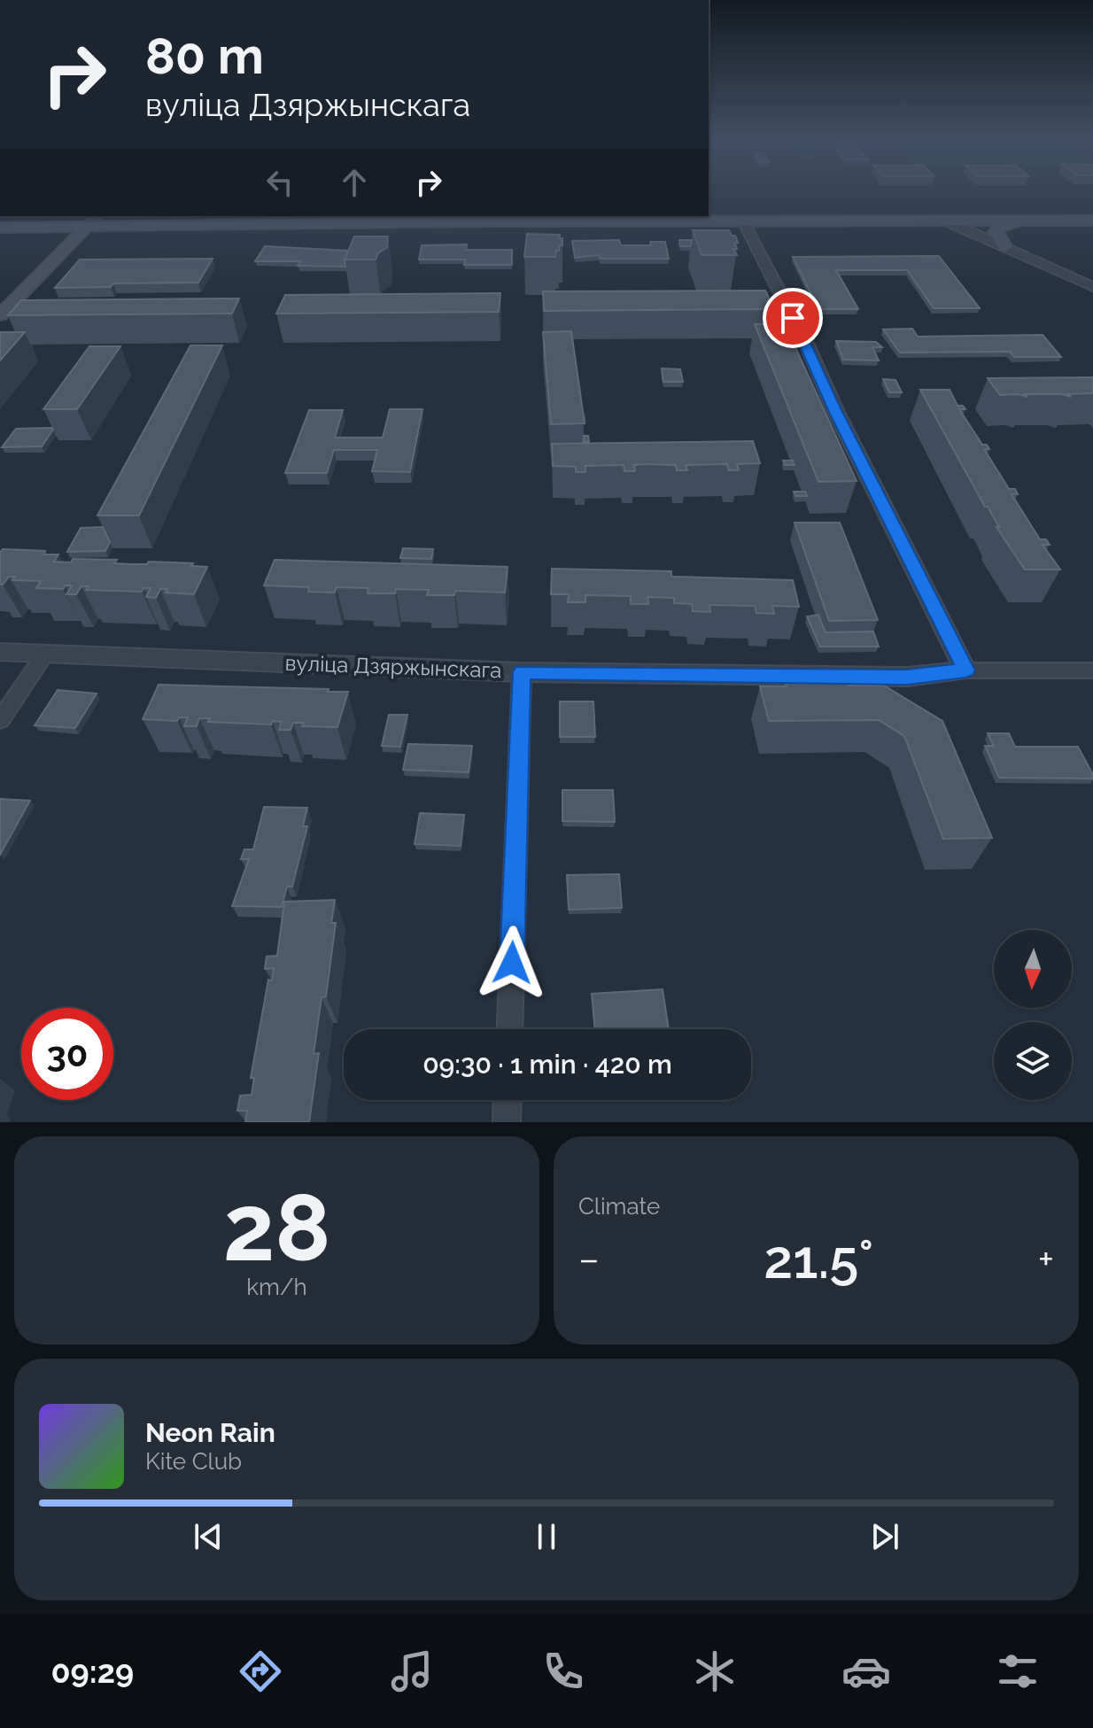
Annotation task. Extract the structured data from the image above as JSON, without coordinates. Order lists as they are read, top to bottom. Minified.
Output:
{"streets":{"street":["вуліца Дзяржынскага"]},"north":"bottom","page":{"turn":["80 m","вуліца Дзяржынскага"],"limit":"30","trip":"09:30 · 1 min · 420 m","tile":[["28","km/h"],"Climate"],"heat":["−","21.5°","+"],"song":["Neon Rain","Kite Club"],"tabs":"09:29"}}
